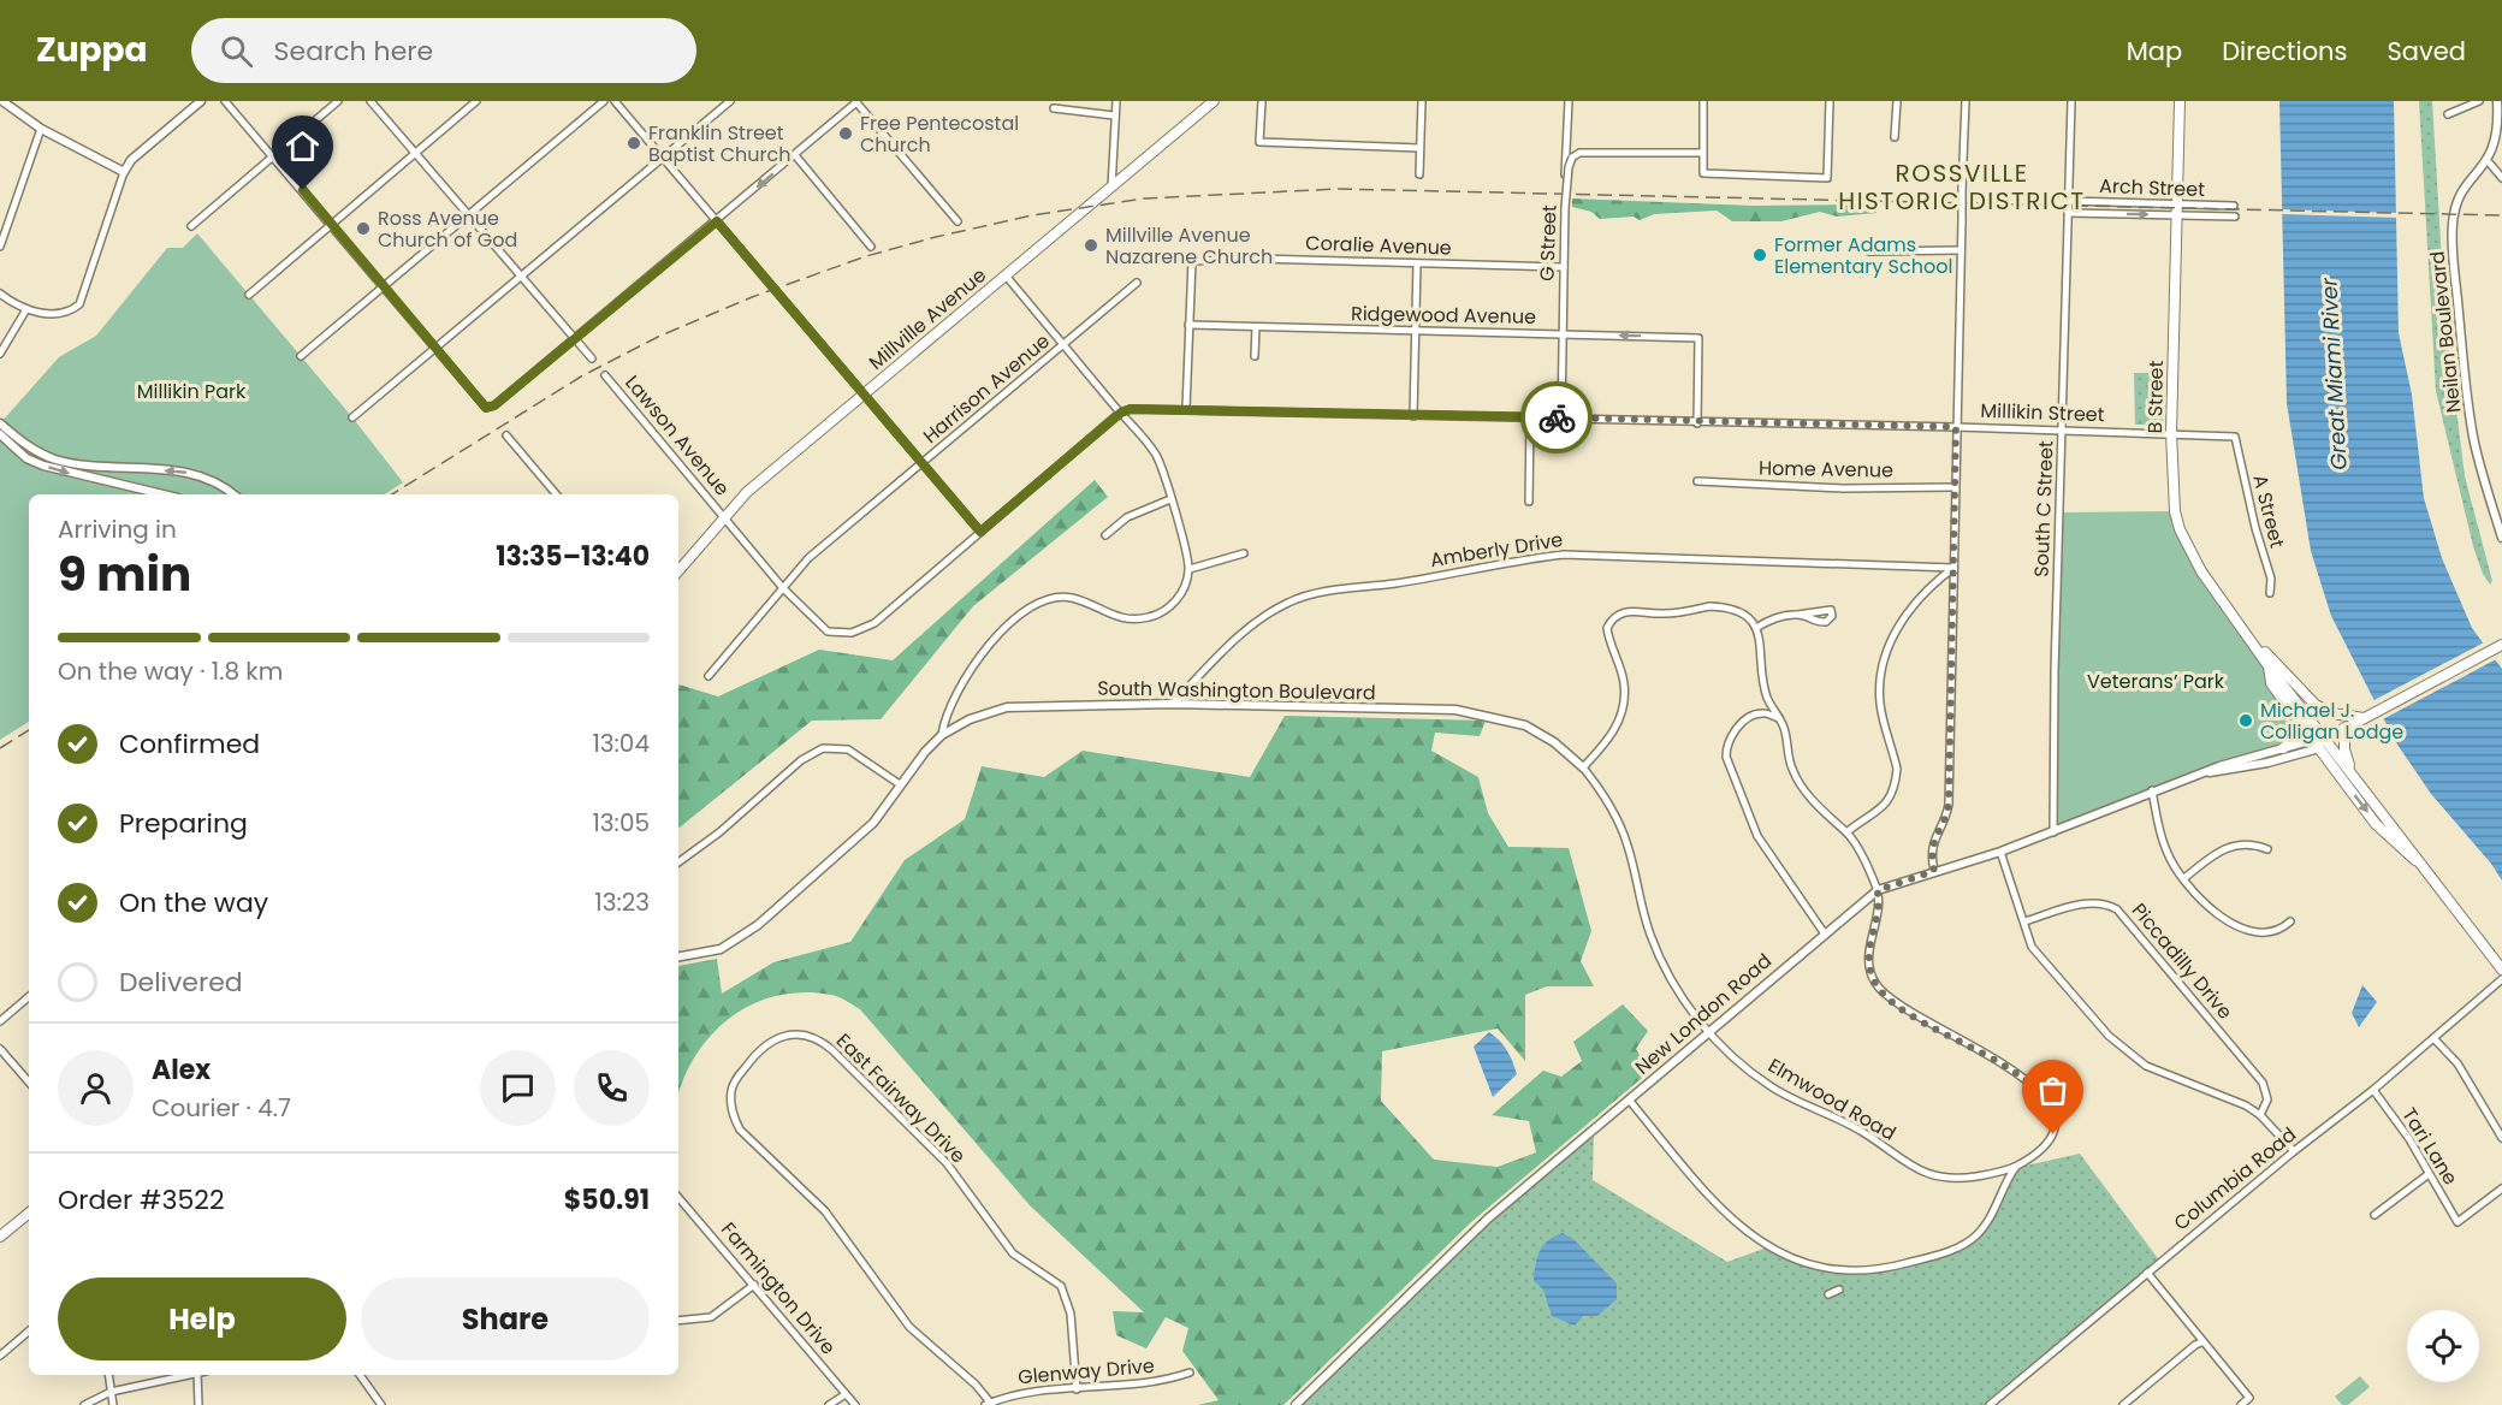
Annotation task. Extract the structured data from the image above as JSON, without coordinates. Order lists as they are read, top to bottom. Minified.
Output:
{"streets":{"main road":["Millville Avenue","B Street"],"street":["Arch Street","G Street","Coralie Avenue","Ridgewood Avenue","Neilan Boulevard","Harrison Avenue","Millikin Street","Lawson Avenue","Home Avenue","South C Street","A Street","Amberly Drive","South Washington Boulevard","Piccadilly Drive","New London Road","East Fairway Drive","Elmwood Road","Tari Lane","Columbia Road","Farmington Drive","Glenway Drive"]},"crossings":[["Arch Street","B Street"],["Arch Street","South C Street"],["G Street","Coralie Avenue"],["G Street","Ridgewood Avenue"],["G Street","Millikin Street"],["Coralie Avenue","Ridgewood Avenue"],["Ridgewood Avenue","Millikin Street"],["Millville Avenue","Lawson Avenue"],["B Street","Millikin Street"],["B Street","New London Road"],["Millikin Street","South C Street"],["Millikin Street","A Street"],["South C Street","New London Road"],["Amberly Drive","South Washington Boulevard"],["South Washington Boulevard","New London Road"],["South Washington Boulevard","Elmwood Road"],["New London Road","Elmwood Road"],["East Fairway Drive","Glenway Drive"],["Tari Lane","Columbia Road"]],"districts":["ROSSVILLE HISTORIC DISTRICT"],"water":["Great Miami River"],"parks":["Millikin Park","Veterans’ Park"],"places":["Free Pentecostal Church","Franklin Street Baptist Church","Ross Avenue Church of God","Millville Avenue Nazarene Church","Former Adams Elementary School","Michael J. Colligan Lodge"],"page":{"header":"Zuppa","search":"Search here","nav":["Map","Directions","Saved"],"heading":["9 min","Arriving in","13:35–13:40"],"panel":["Alex","Courier · 4.7","Order #3522","$50.91"],"bar":"On the way · 1.8 km","list":[["Confirmed","13:04"],["Preparing","13:05"],["On the way","13:23"],"Delivered"],"buttons":["Help","Share"]}}
